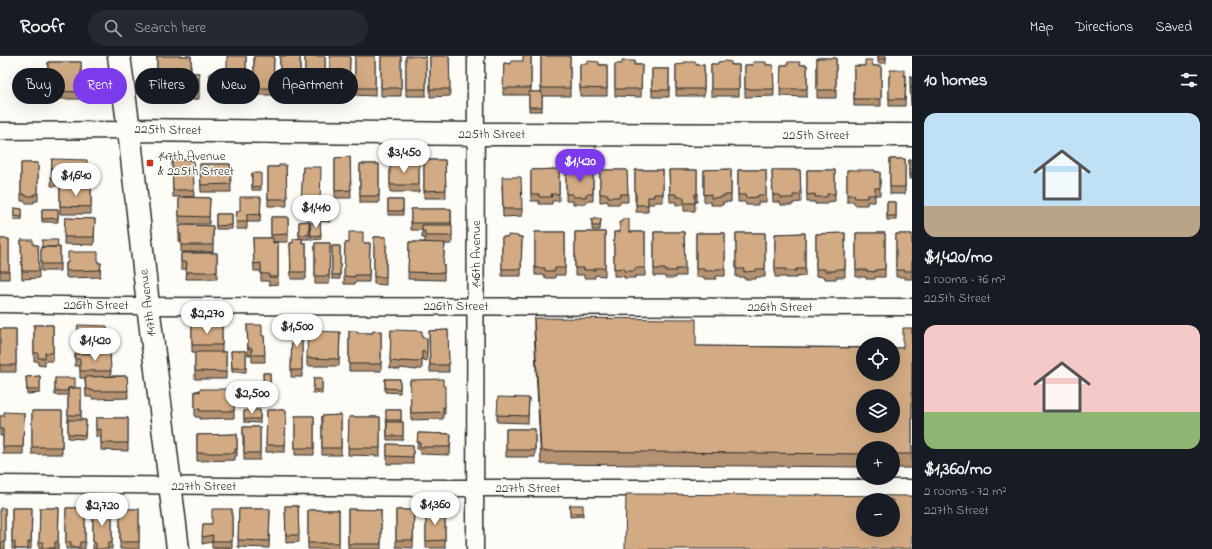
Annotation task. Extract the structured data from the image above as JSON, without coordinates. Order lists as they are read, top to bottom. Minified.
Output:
{"streets":{"street":["225th Street","146th Avenue","147th Avenue","226th Street","227th Street"]},"crossings":[["225th Street","146th Avenue"],["225th Street","147th Avenue"],["146th Avenue","226th Street"],["146th Avenue","227th Street"],["147th Avenue","226th Street"],["147th Avenue","227th Street"]],"places":{"transit":["147th Avenue & 225th Street"]},"page":{"header":"Roofr","search":"Search here","nav":["Map","Directions","Saved"],"heading":"10 homes","chip":["Buy","Rent","Filters","New","Apartment"],"list":[{"name":"$1,420/mo","note":"2 rooms · 76 m² · 225th Street"},{"name":"$1,360/mo","note":"2 rooms · 72 m² · 227th Street"}],"price":["$3,450","$1,420","$1,640","$1,410","$2,270","$1,500","$1,420","$2,500","$1,360","$2,720"],"map_buttons":["+","−"]}}
